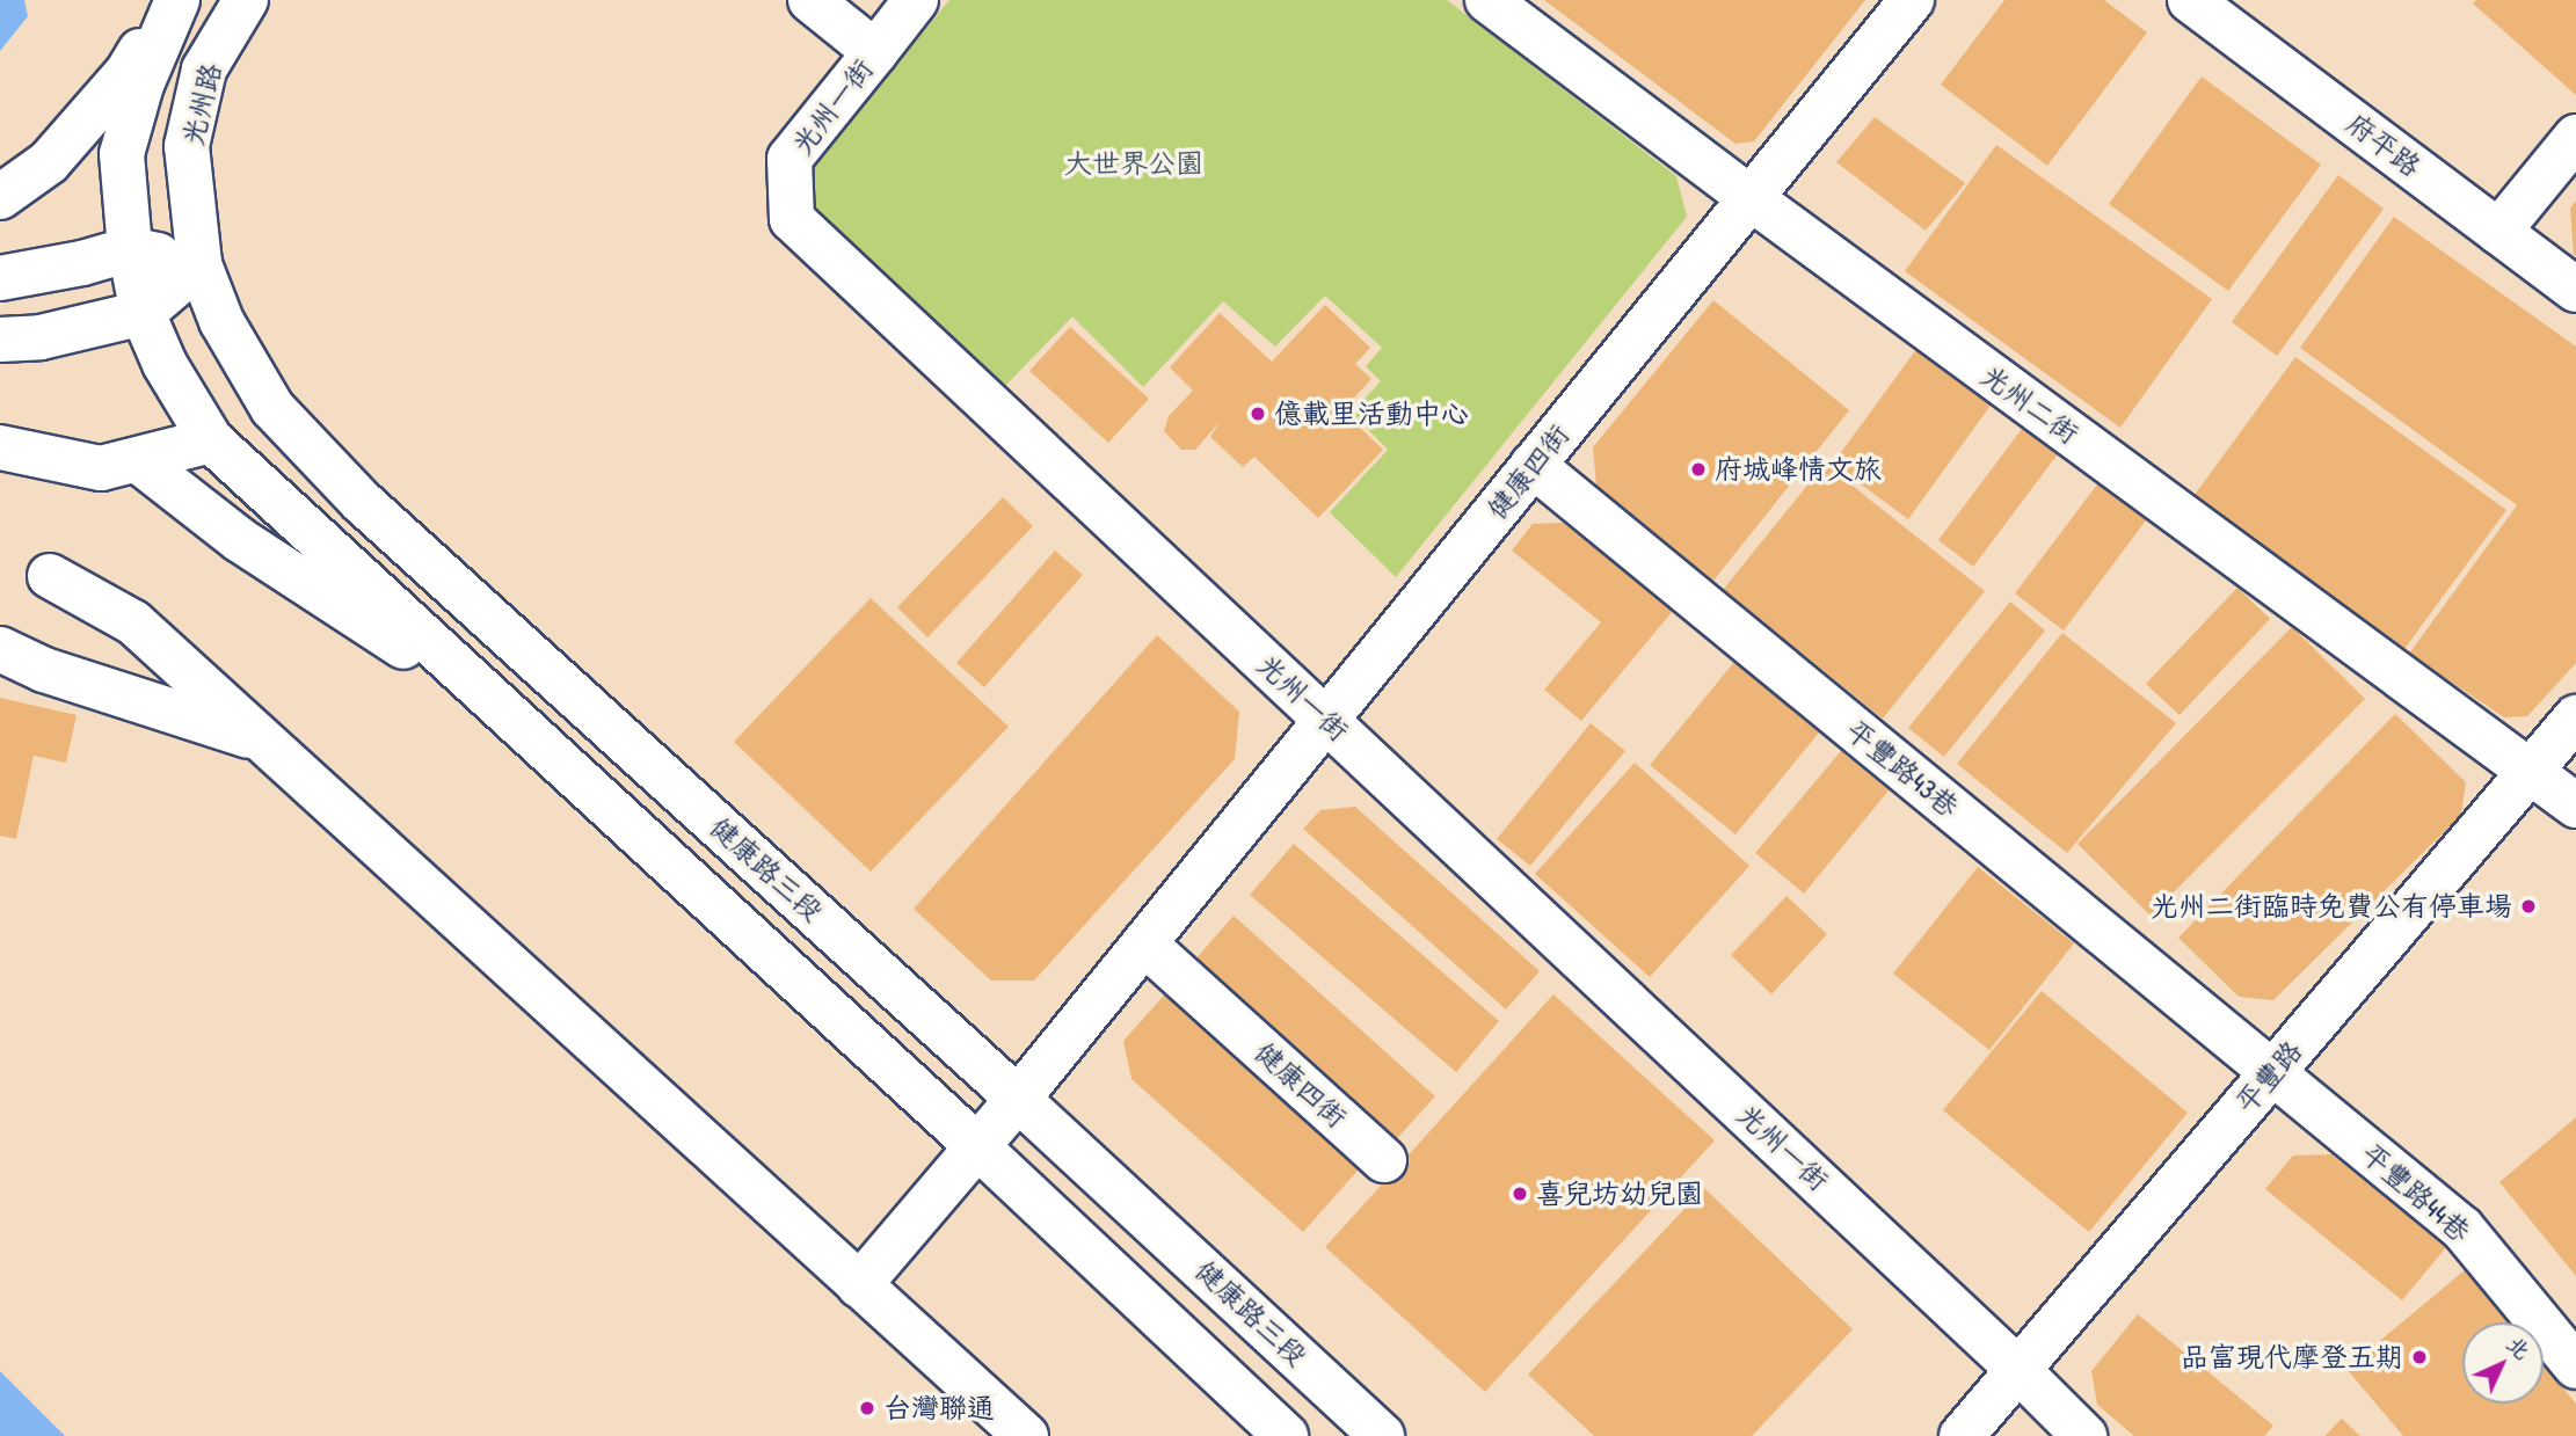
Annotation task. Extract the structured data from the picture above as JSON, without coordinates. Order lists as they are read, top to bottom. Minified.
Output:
{"streets":{"street":["光州路","光州一街","府平路","光州二街","健康四街","平豐路43巷","健康路三段","平豐路","平豐路44巷"]},"crossings":[["光州路","健康路三段"],["光州一街","健康四街"],["光州一街","平豐路"],["光州二街","健康四街"],["光州二街","平豐路"],["健康四街","平豐路43巷"],["健康四街","健康路三段"],["平豐路43巷","平豐路"],["平豐路43巷","平豐路44巷"],["平豐路","平豐路44巷"]],"parks":["大世界公園"],"places":["億載里活動中心","府城峰情文旅","光州二街臨時免費公有停車場","喜兒坊幼兒園","品富現代摩登五期","台灣聯通"],"north":"top right"}
